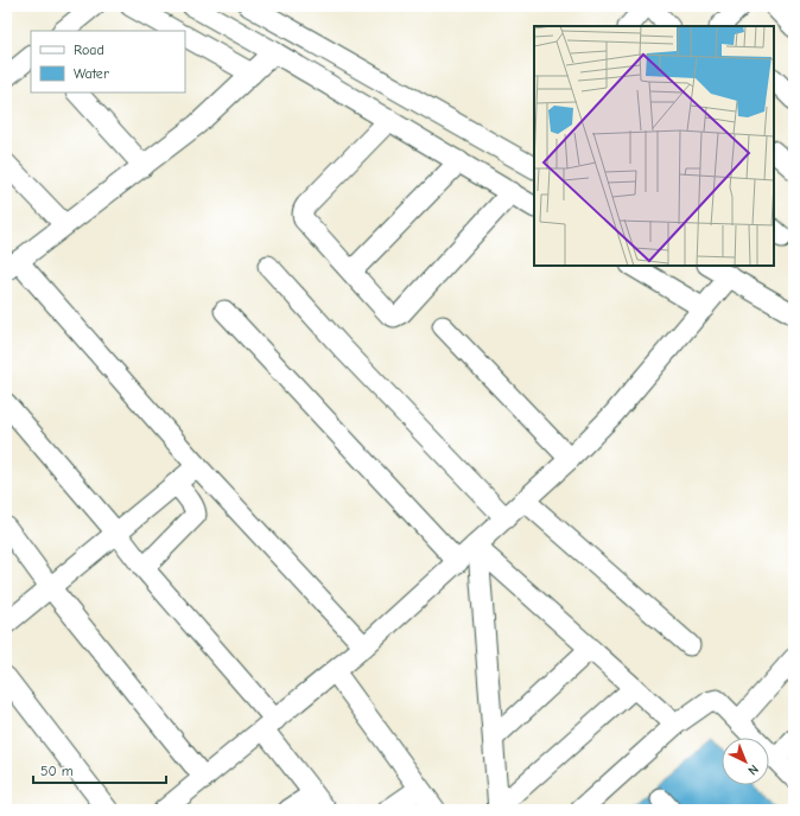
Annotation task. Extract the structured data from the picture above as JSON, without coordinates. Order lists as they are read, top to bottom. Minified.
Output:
{"legend":["Road","Water"],"scale_bar":"50 m","north":"bottom right"}
